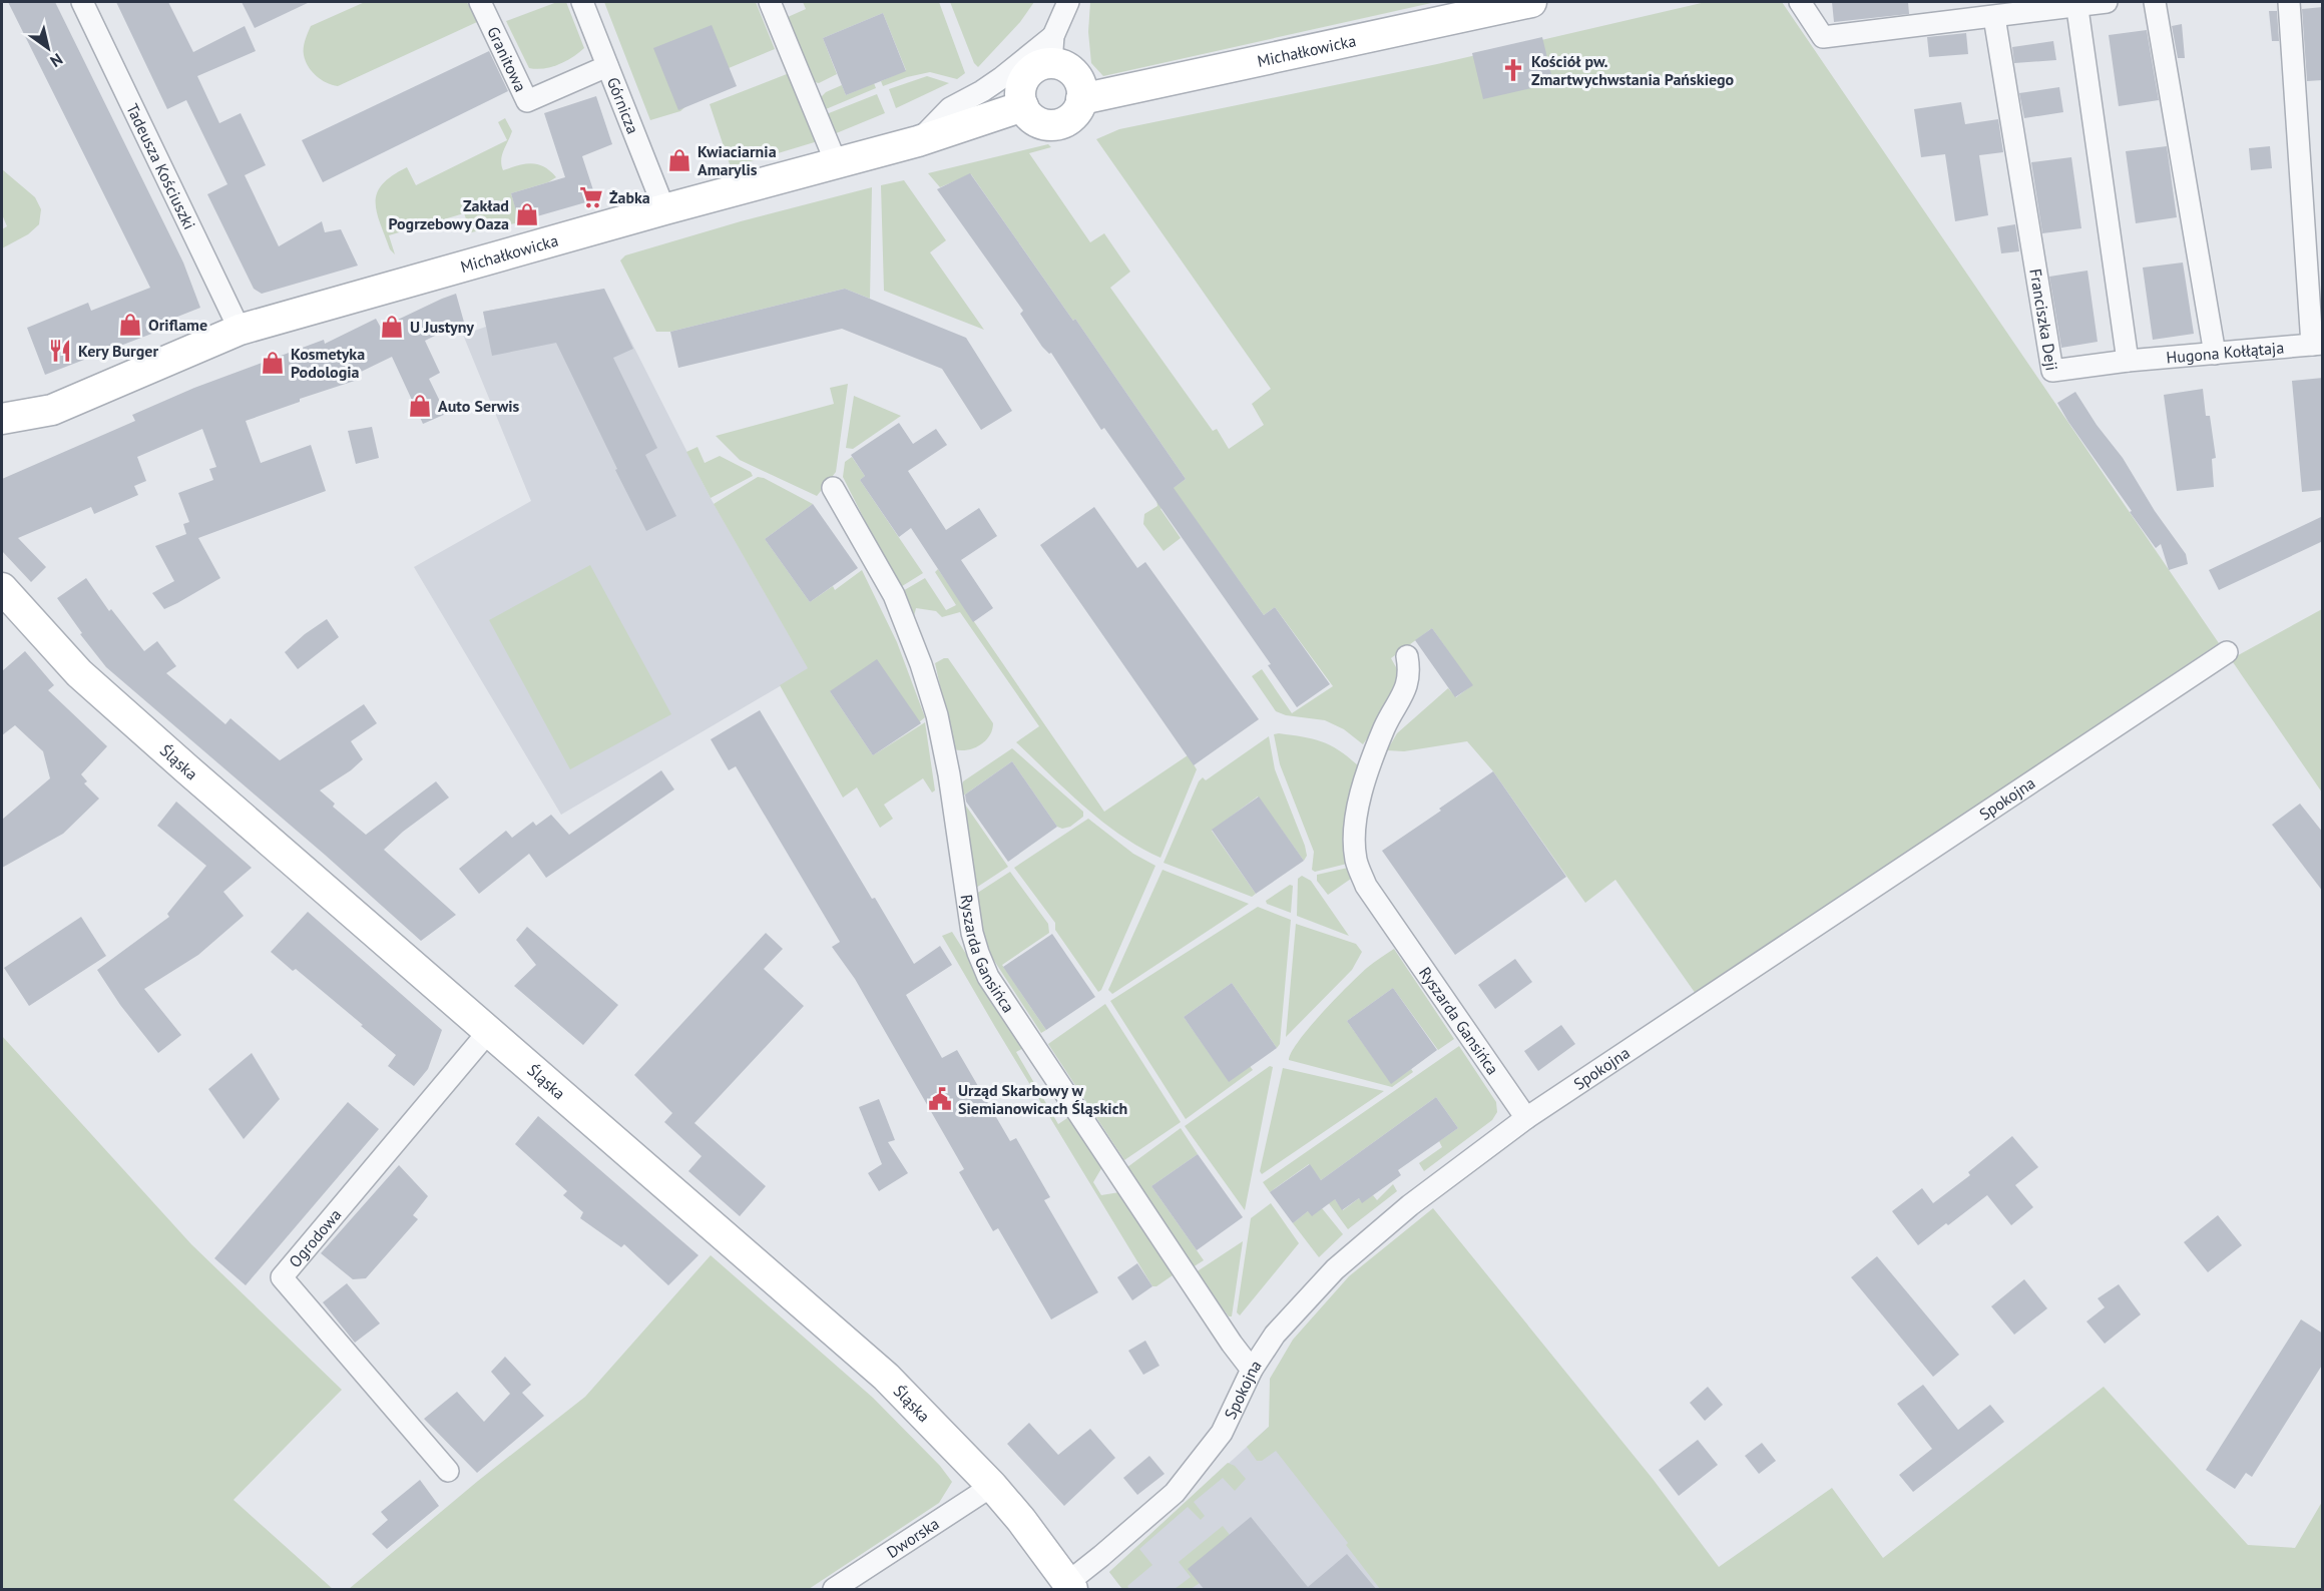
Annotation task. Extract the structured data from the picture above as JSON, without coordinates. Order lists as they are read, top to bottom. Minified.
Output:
{"streets":{"street":["Michałkowicka","Granitowa","Górnicza","Tadeusza Kościuszki","Franciszka Deji","Hugona Kołłątaja","Śląska","Spokojna","Ryszarda Gansińca","Ogrodowa","Dworska"]},"crossings":[["Michałkowicka","Górnicza"],["Michałkowicka","Tadeusza Kościuszki"],["Granitowa","Górnicza"],["Franciszka Deji","Hugona Kołłątaja"],["Śląska","Spokojna"],["Śląska","Ogrodowa"],["Śląska","Dworska"],["Spokojna","Ryszarda Gansińca"]],"places":{"church":["Kościół pw. Zmartwychwstania Pańskiego"],"shop":["Kwiaciarnia Amarylis","Zakład Pogrzebowy Oaza","Oriflame","U Justyny","Kosmetyka Podologia","Auto Serwis"],"supermarket":["Żabka"],"restaurant":["Kery Burger"],"public building":["Urząd Skarbowy w Siemianowicach Śląskich"]},"north":"bottom right"}
